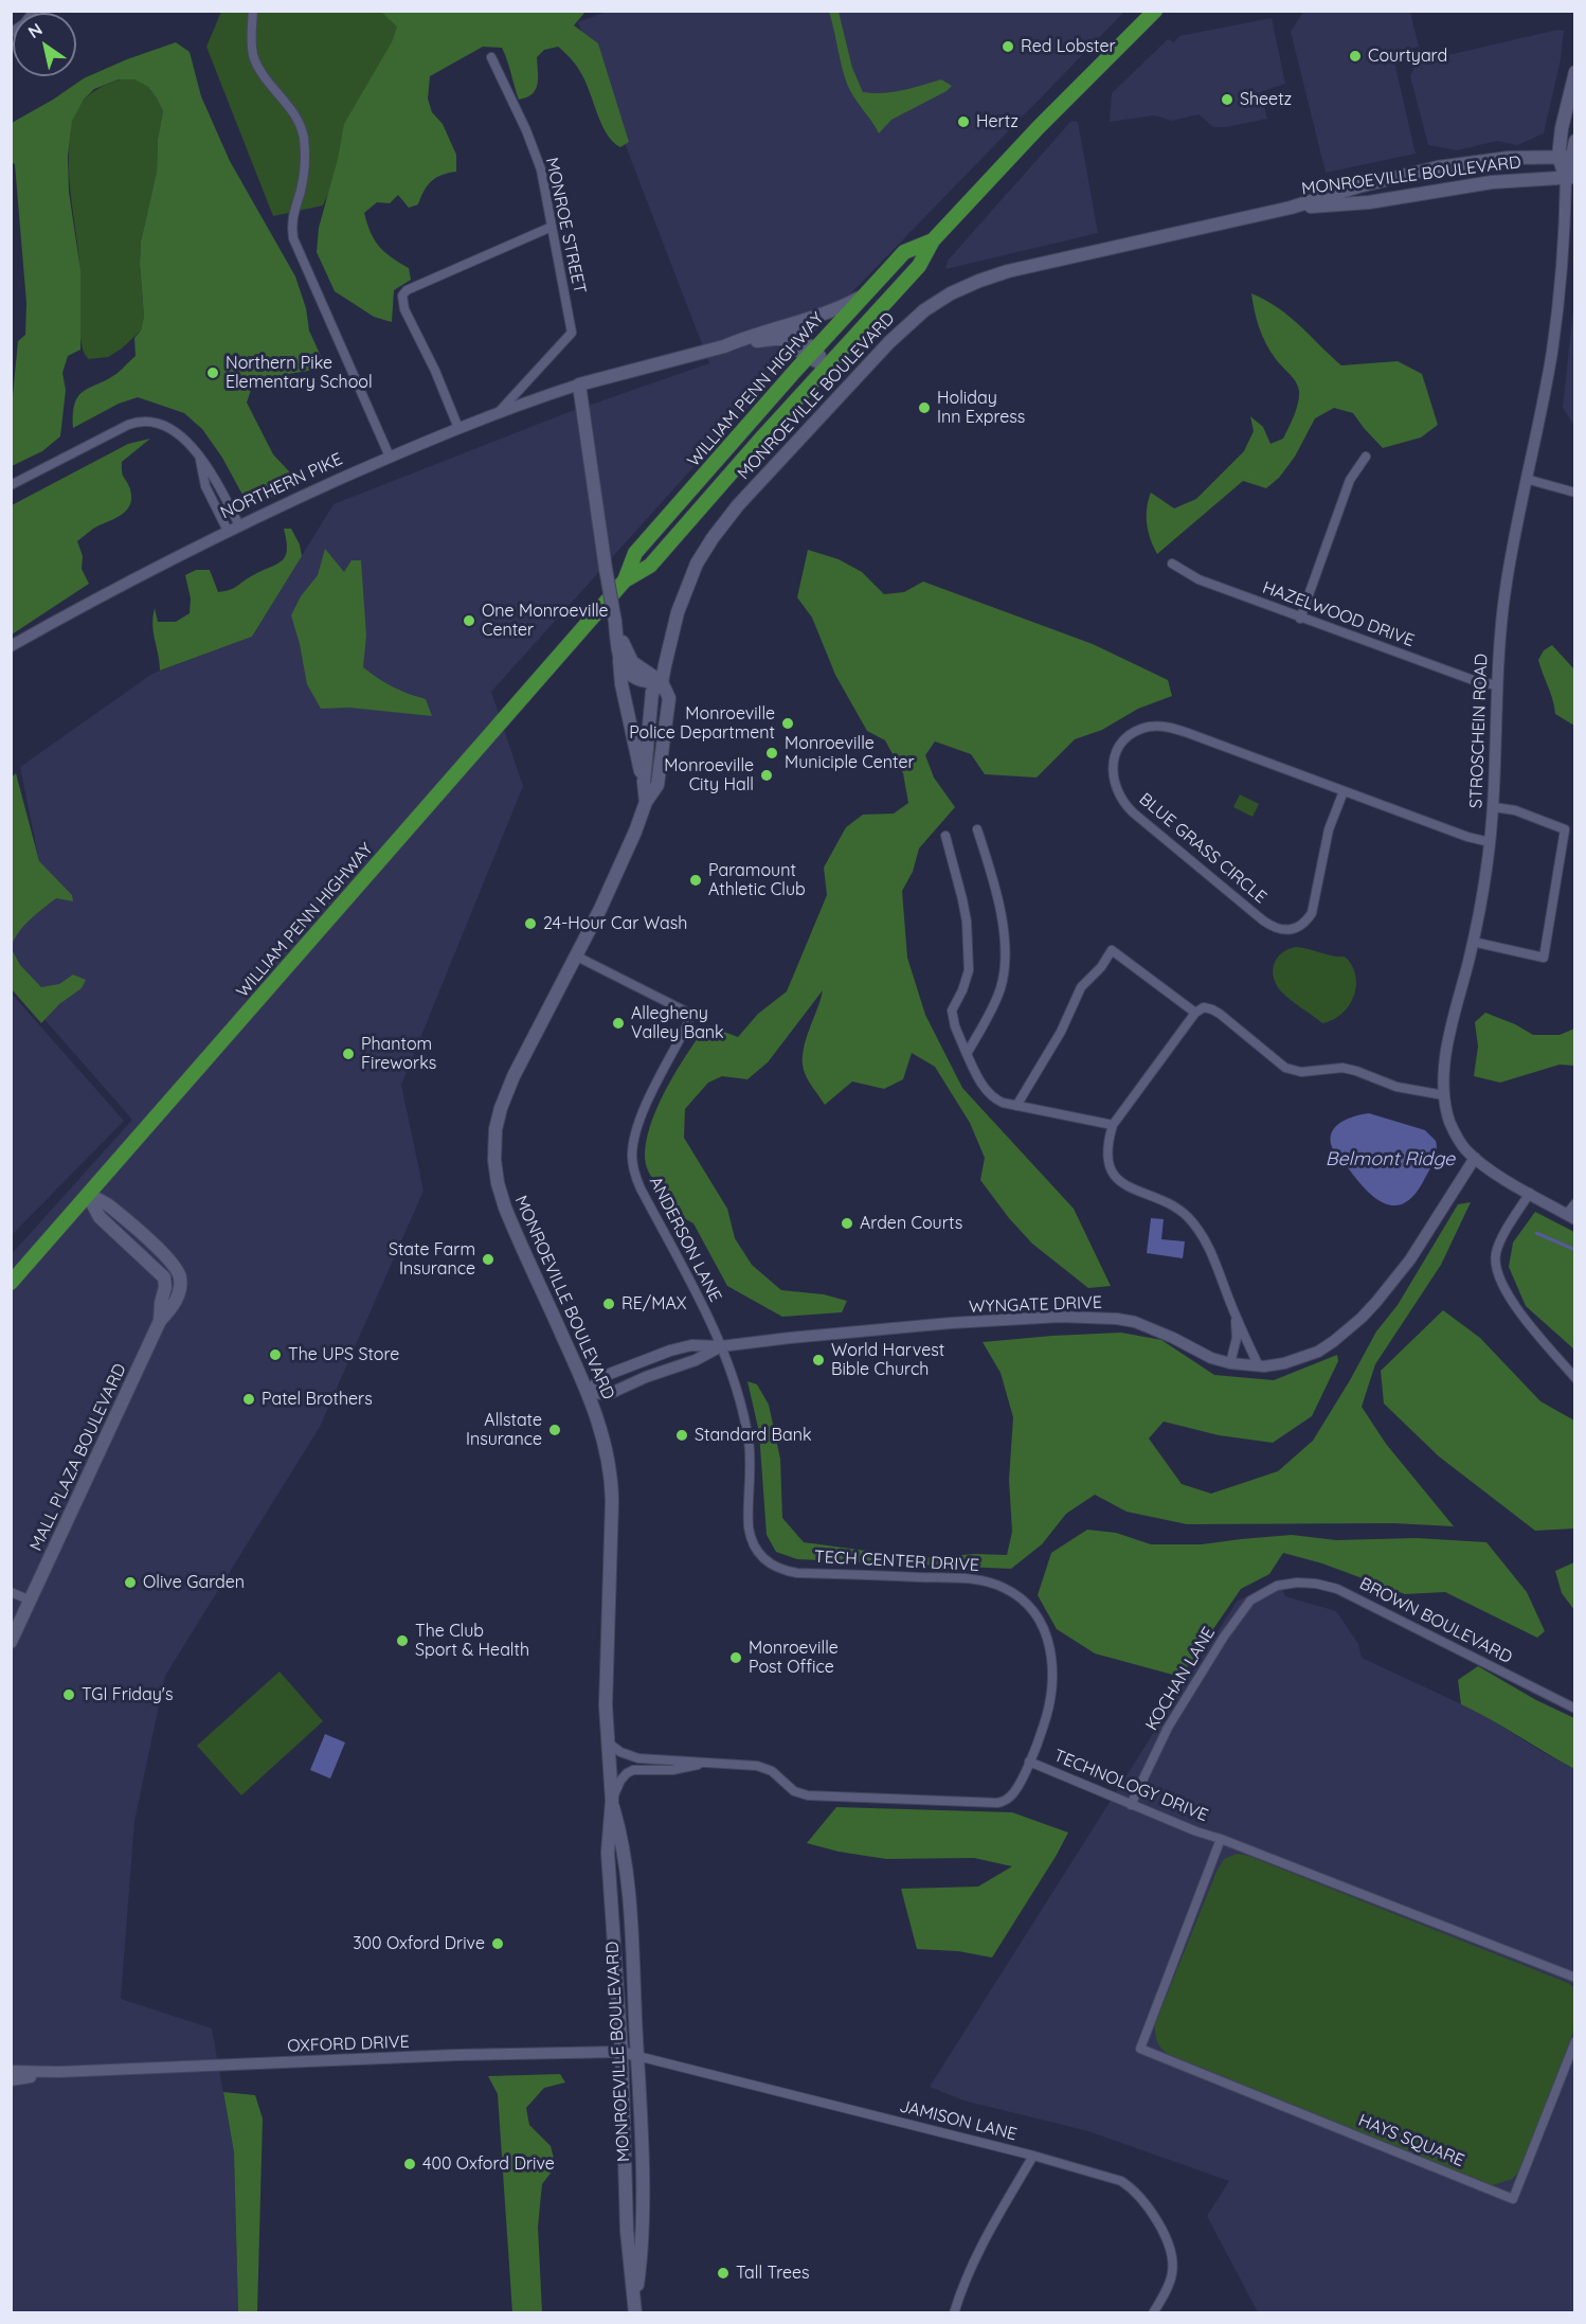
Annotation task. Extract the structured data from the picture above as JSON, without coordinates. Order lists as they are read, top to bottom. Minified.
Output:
{"streets":{"highway":["WILLIAM PENN HIGHWAY"],"main road":["MONROEVILLE BOULEVARD","NORTHERN PIKE","STROSCHEIN ROAD","MALL PLAZA BOULEVARD"],"street":["MONROE STREET","HAZELWOOD DRIVE","BLUE GRASS CIRCLE","ANDERSON LANE","WYNGATE DRIVE","TECH CENTER DRIVE","BROWN BOULEVARD","KOCHAN LANE","TECHNOLOGY DRIVE","OXFORD DRIVE","JAMISON LANE","HAYS SQUARE"]},"crossings":[["MONROEVILLE BOULEVARD","STROSCHEIN ROAD"],["MONROEVILLE BOULEVARD","ANDERSON LANE"],["MONROEVILLE BOULEVARD","WYNGATE DRIVE"],["MONROEVILLE BOULEVARD","TECH CENTER DRIVE"],["MONROEVILLE BOULEVARD","OXFORD DRIVE"],["MONROEVILLE BOULEVARD","JAMISON LANE"],["MONROE STREET","NORTHERN PIKE"],["WILLIAM PENN HIGHWAY","NORTHERN PIKE"],["WILLIAM PENN HIGHWAY","MALL PLAZA BOULEVARD"],["HAZELWOOD DRIVE","STROSCHEIN ROAD"],["STROSCHEIN ROAD","BLUE GRASS CIRCLE"],["STROSCHEIN ROAD","WYNGATE DRIVE"],["ANDERSON LANE","WYNGATE DRIVE"],["ANDERSON LANE","TECH CENTER DRIVE"],["WYNGATE DRIVE","TECH CENTER DRIVE"],["TECH CENTER DRIVE","TECHNOLOGY DRIVE"],["BROWN BOULEVARD","KOCHAN LANE"],["KOCHAN LANE","TECHNOLOGY DRIVE"],["TECHNOLOGY DRIVE","HAYS SQUARE"],["OXFORD DRIVE","JAMISON LANE"]],"water":["Belmont Ridge"],"places":["Red Lobster","Courtyard","Sheetz","Hertz","Northern Pike Elementary School","Holiday Inn Express","One Monroeville Center","Monroeville Police Department","Monroeville Municiple Center","Monroeville City Hall","Paramount Athletic Club","24-Hour Car Wash","Allegheny Valley Bank","Phantom Fireworks","Arden Courts","State Farm Insurance","RE/MAX","The UPS Store","World Harvest Bible Church","Patel Brothers","Allstate Insurance","Standard Bank","Olive Garden","The Club Sport & Health","Monroeville Post Office","TGI Friday's","300 Oxford Drive","400 Oxford Drive","Tall Trees"],"north":"top left"}
